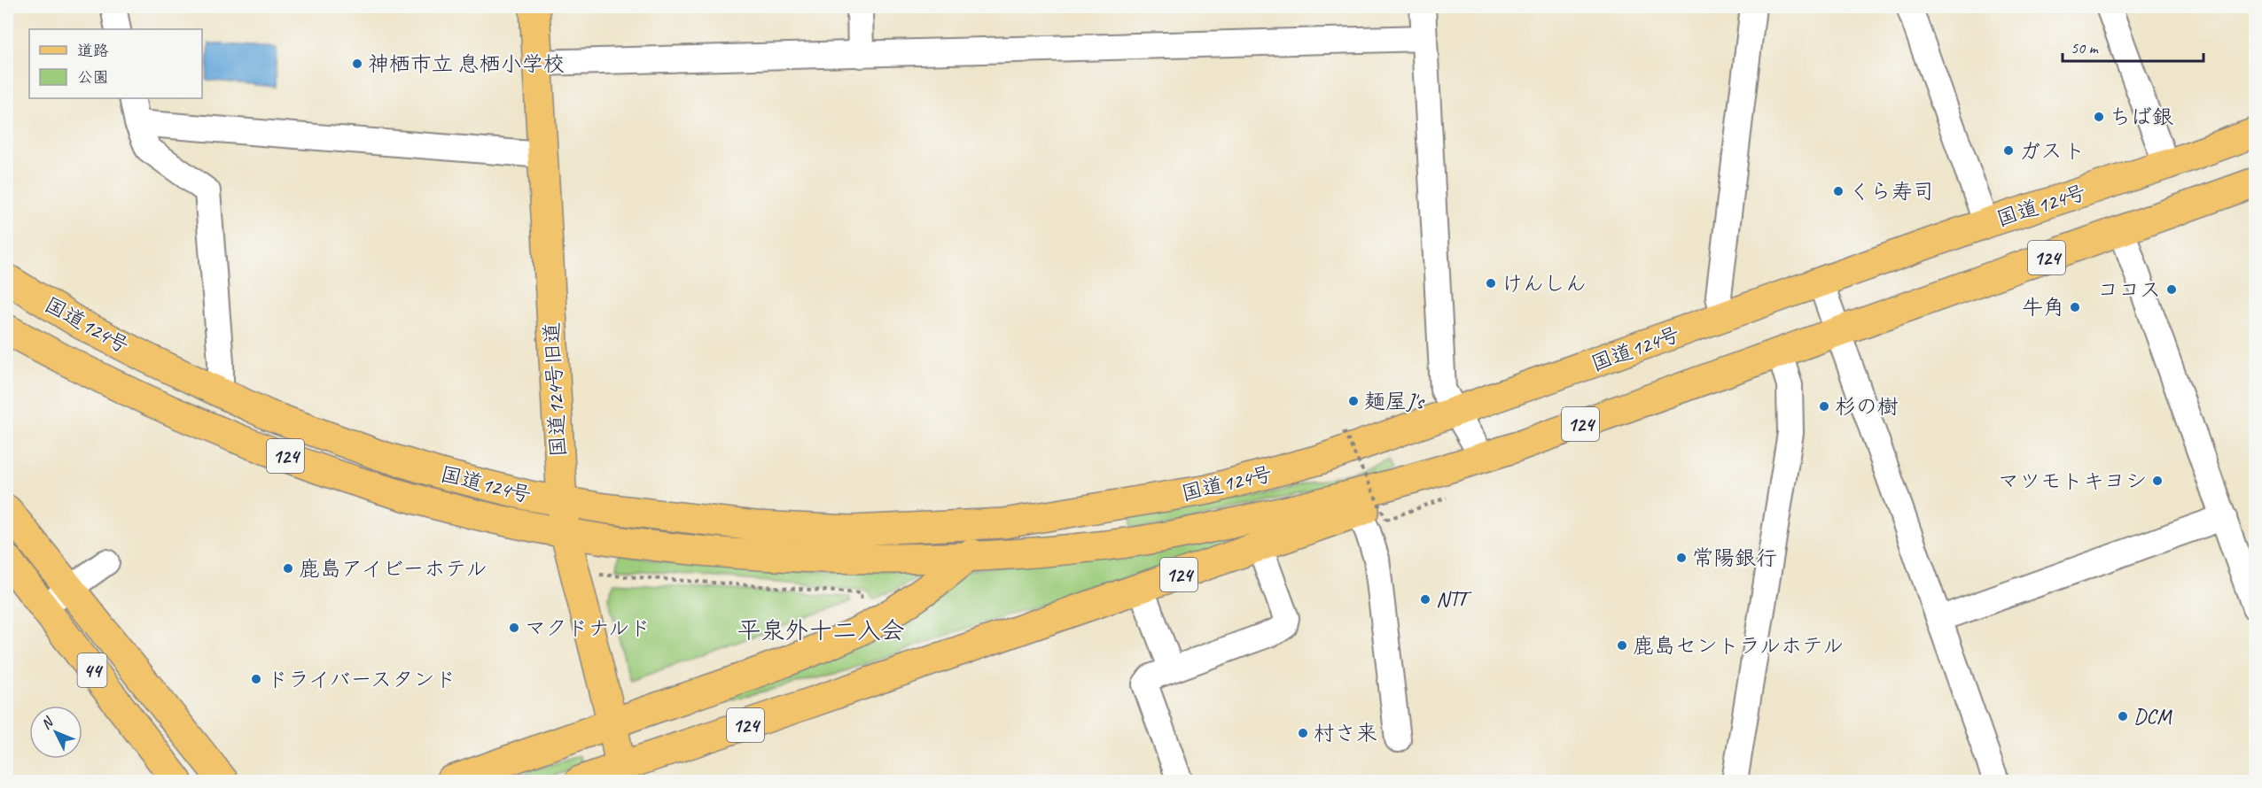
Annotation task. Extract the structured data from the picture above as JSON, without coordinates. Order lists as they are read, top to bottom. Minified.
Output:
{"streets":{"main road":["国道124号","124","国道124号旧道","44"]},"crossings":[["国道124号","124"],["国道124号","国道124号旧道"],["124","国道124号旧道"]],"districts":["平泉外十二入会"],"places":["神栖市立 息栖小学校","ちば銀","ガスト","くら寿司","けんしん","ココス","牛角","麺屋J's","杉の樹","マツモトキヨシ","常陽銀行","鹿島アイビーホテル","NTT","マクドナルド","鹿島セントラルホテル","ドライバースタンド","DCM","村さ来"],"legend":["道路","公園"],"scale_bar":"50 m","north":"top left"}
